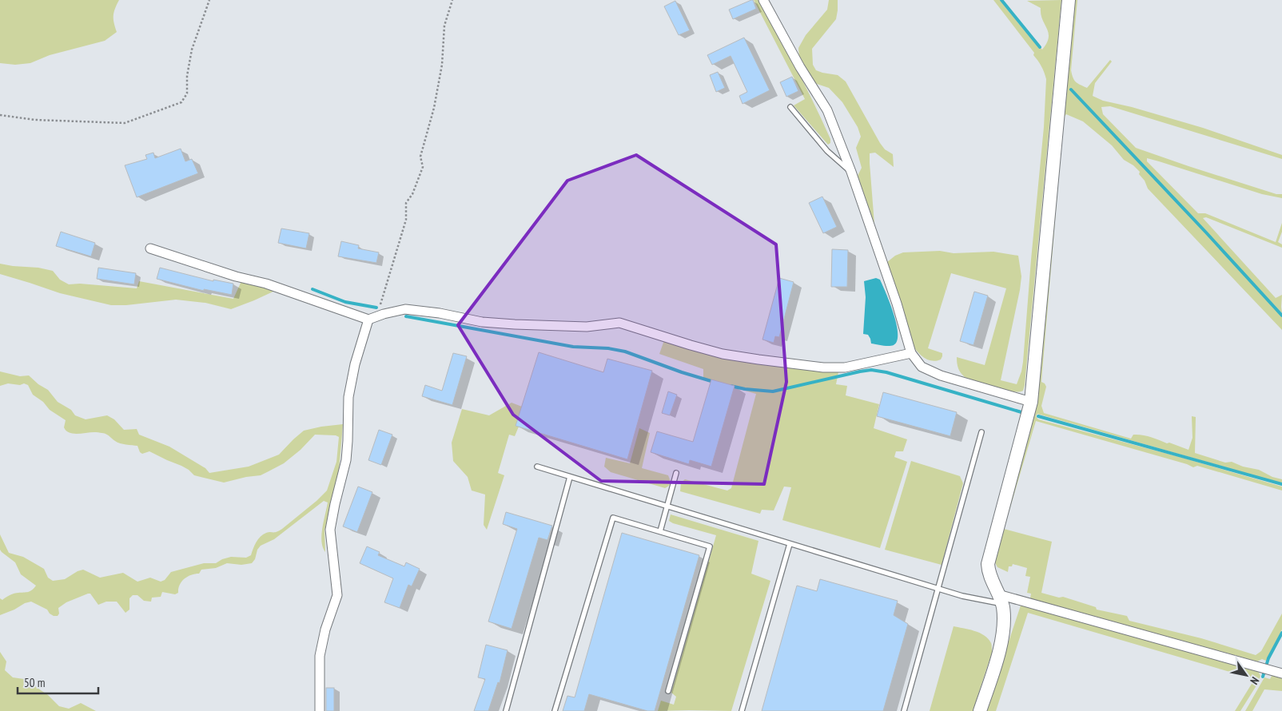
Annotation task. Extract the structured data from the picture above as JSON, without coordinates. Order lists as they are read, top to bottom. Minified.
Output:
{"scale_bar":"50 m","north":"bottom right"}
